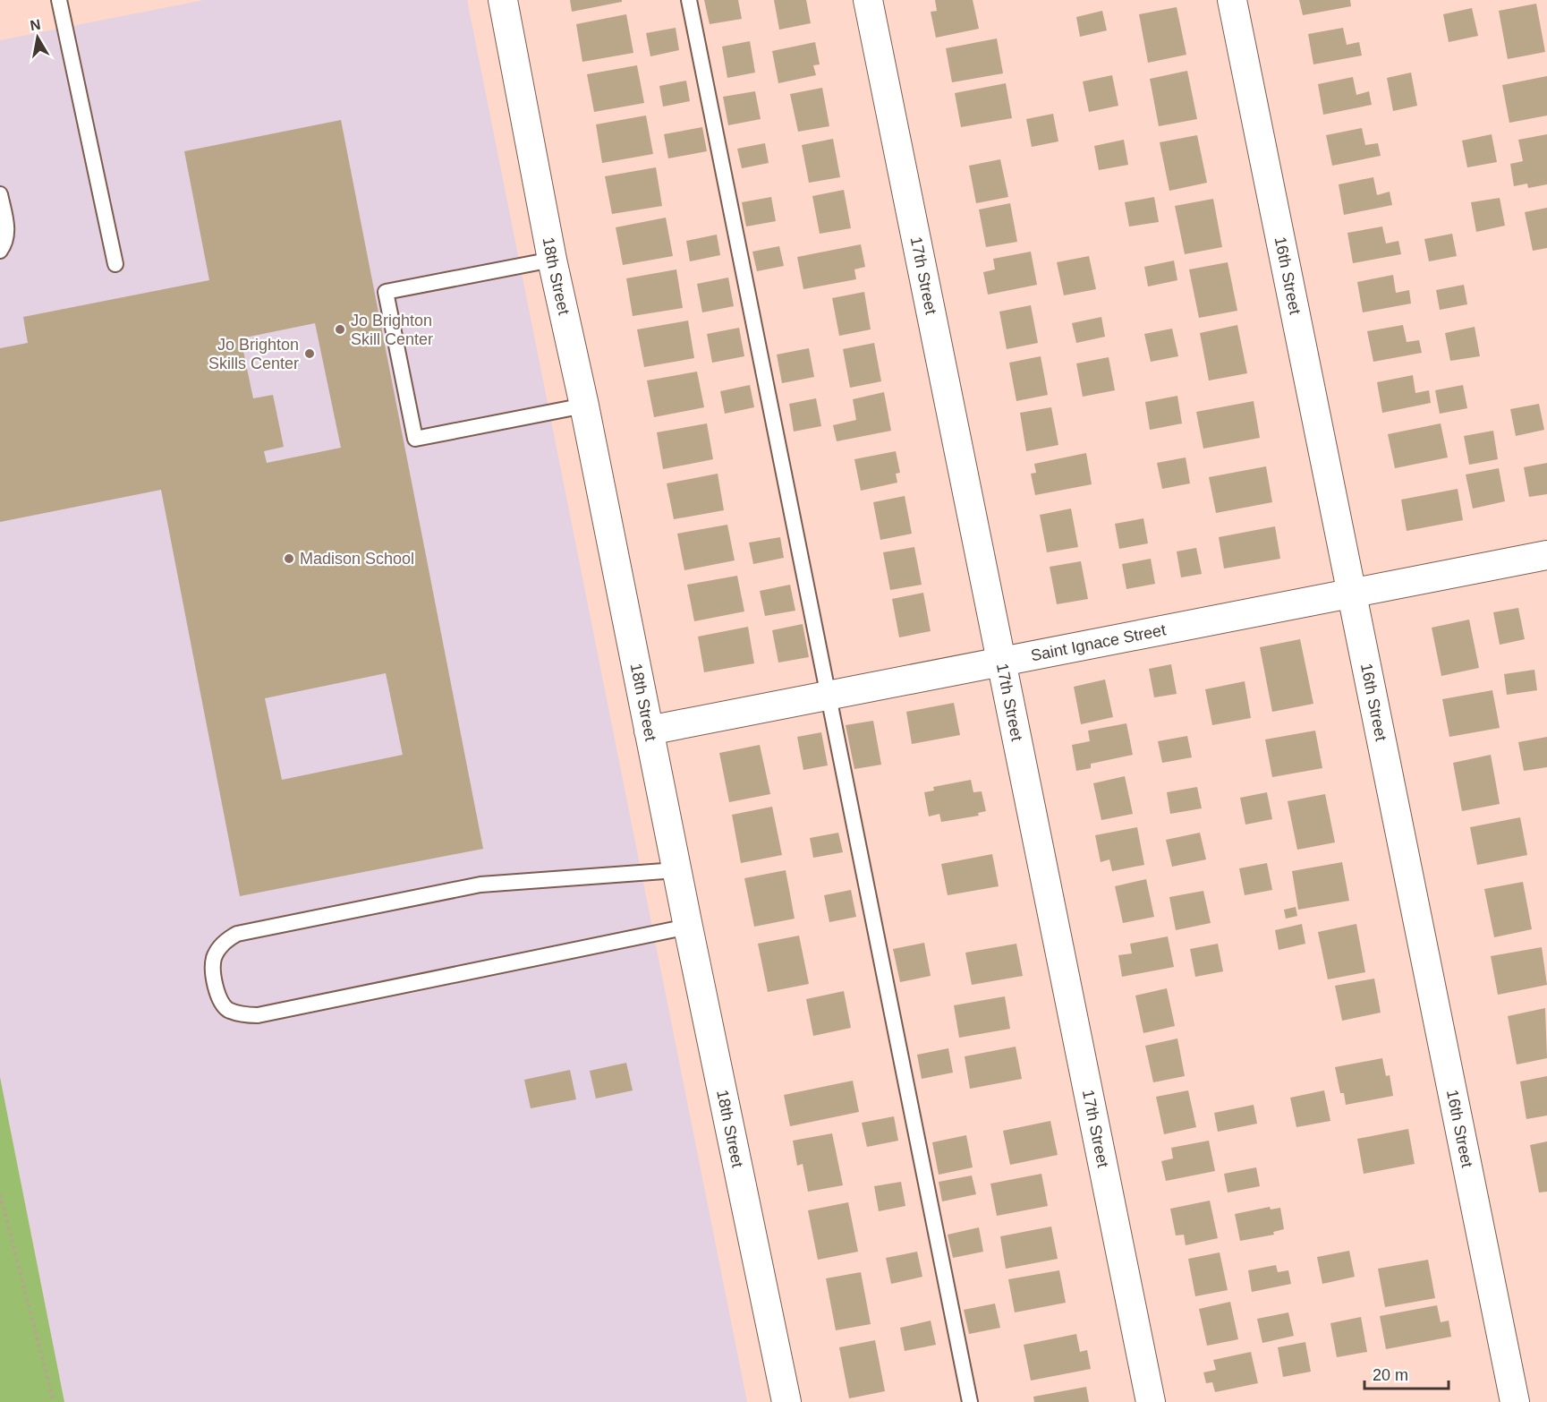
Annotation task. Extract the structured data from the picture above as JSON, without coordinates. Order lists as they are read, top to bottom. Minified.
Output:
{"streets":{"street":["18th Street","17th Street","16th Street","Saint Ignace Street"]},"crossings":[["18th Street","Saint Ignace Street"],["17th Street","Saint Ignace Street"],["16th Street","Saint Ignace Street"]],"places":["Jo Brighton Skill Center","Jo Brighton Skills Center","Madison School"],"scale_bar":"20 m","north":"top"}
